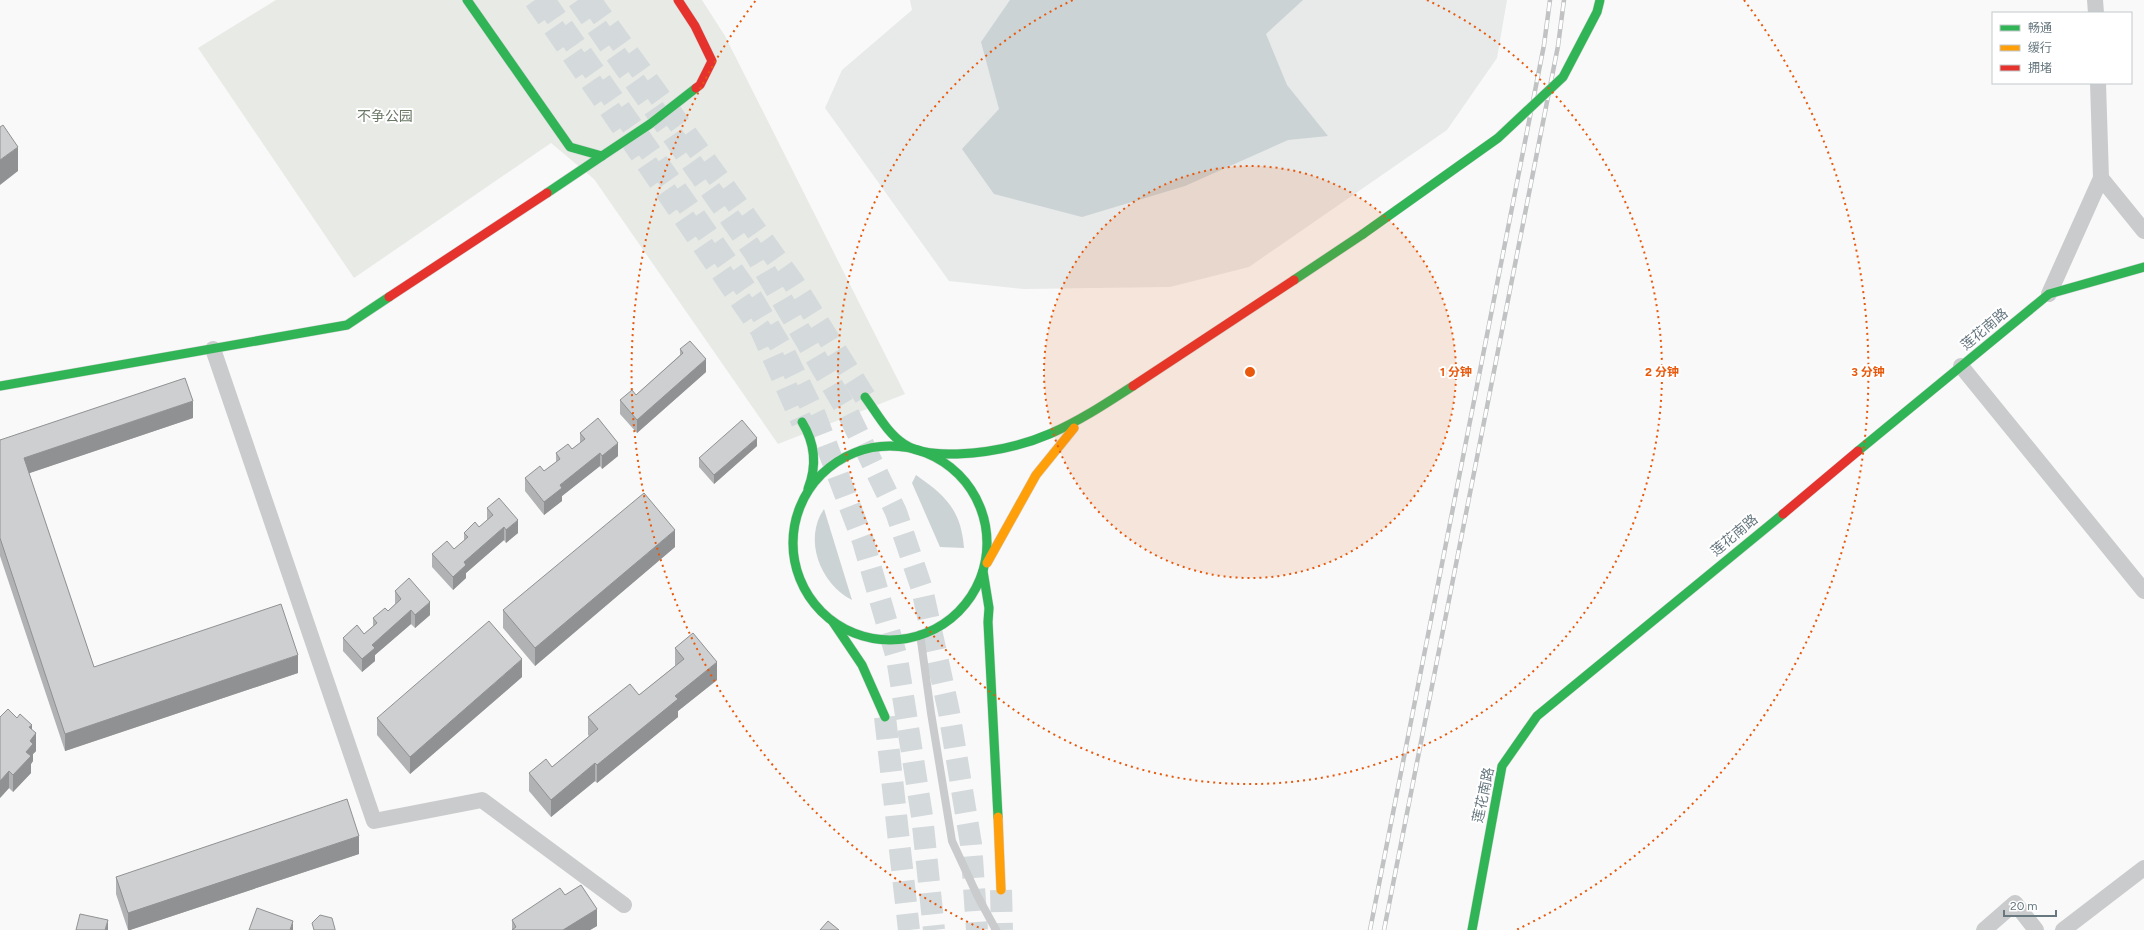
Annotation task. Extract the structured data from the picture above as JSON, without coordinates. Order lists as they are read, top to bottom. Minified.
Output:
{"streets":{"main road":["莲花南路"]},"parks":["不争公园"],"legend":["畅通","缓行","拥堵"],"scale_bar":"20 m","rings":["1 分钟","2 分钟","3 分钟"]}
